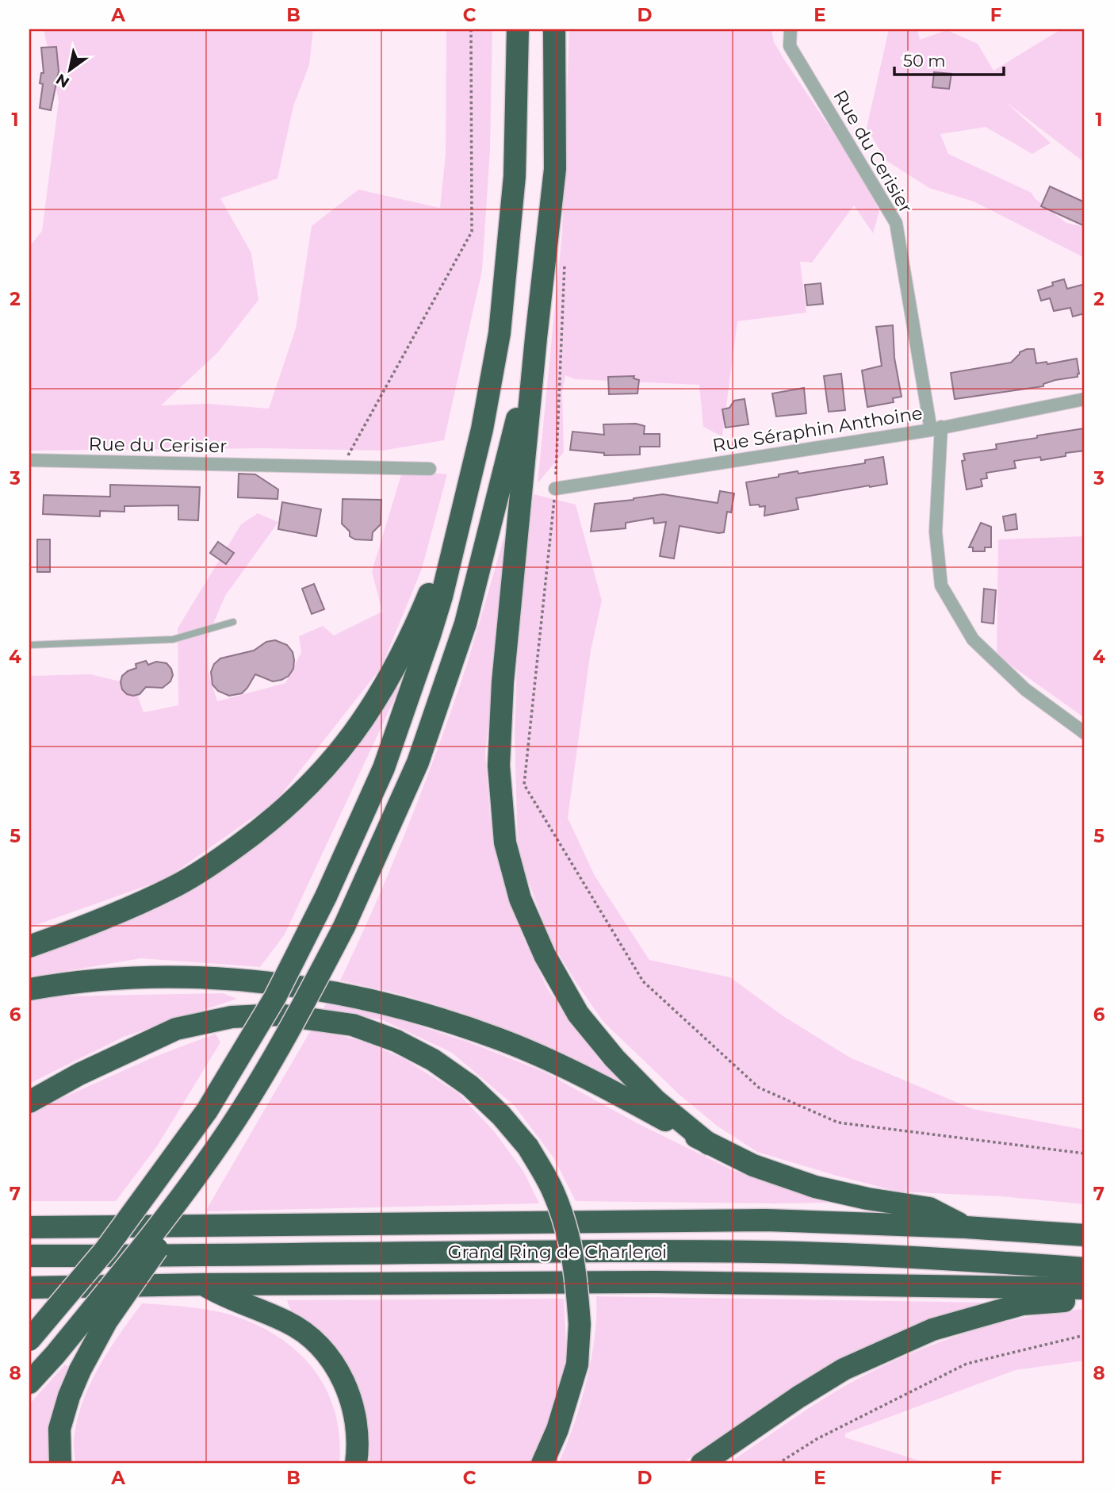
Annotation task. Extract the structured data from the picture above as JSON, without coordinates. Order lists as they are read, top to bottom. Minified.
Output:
{"streets":{"highway":["Grand Ring de Charleroi"],"street":["Rue du Cerisier","Rue Séraphin Anthoine"]},"crossings":[["Rue du Cerisier","Rue Séraphin Anthoine"]],"scale_bar":"50 m","north":"bottom left","grid":{"columns":["A","B","C","D","E","F"],"rows":["1","2","3","4","5","6","7","8"]}}
